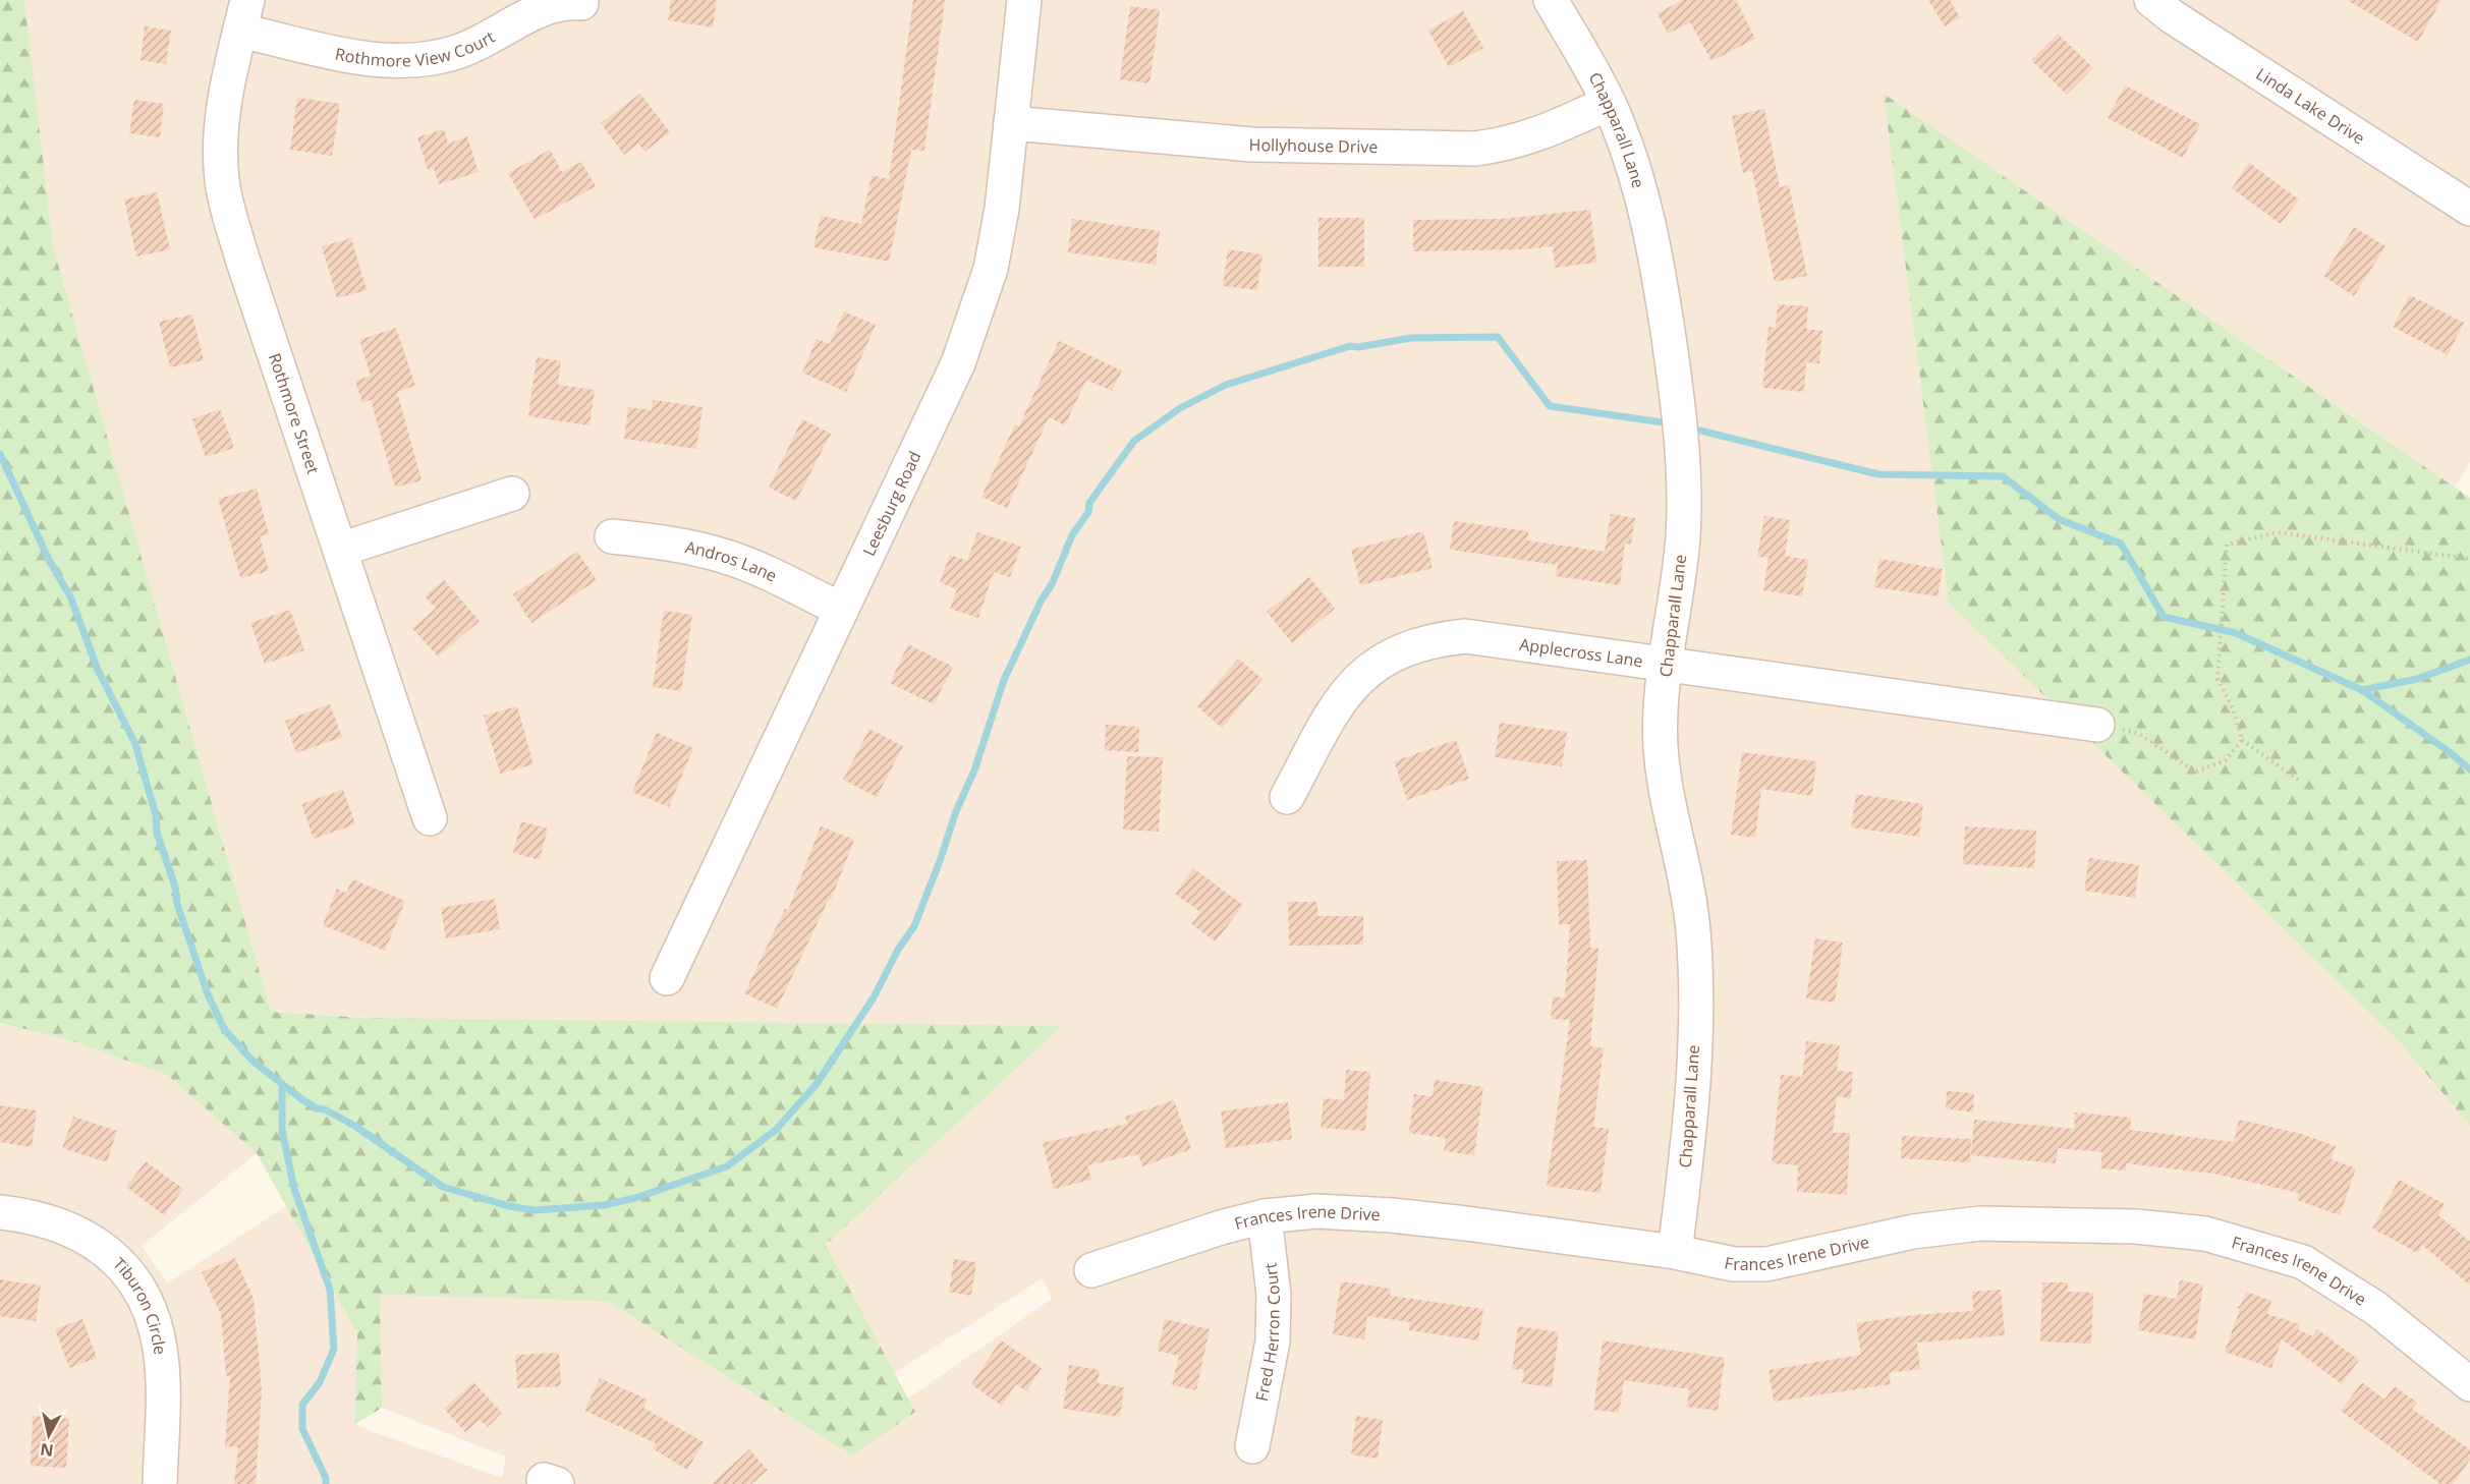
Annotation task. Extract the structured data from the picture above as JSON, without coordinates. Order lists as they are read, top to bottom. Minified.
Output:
{"streets":{"street":["Rothmore View Court","Linda Lake Drive","Chapparall Lane","Hollyhouse Drive","Rothmore Street","Leesburg Road","Andros Lane","Applecross Lane","Frances Irene Drive","Tiburon Circle","Fred Herron Court"]},"crossings":[["Rothmore View Court","Rothmore Street"],["Chapparall Lane","Hollyhouse Drive"],["Chapparall Lane","Applecross Lane"],["Chapparall Lane","Frances Irene Drive"],["Hollyhouse Drive","Leesburg Road"],["Leesburg Road","Andros Lane"],["Frances Irene Drive","Fred Herron Court"]],"north":"bottom"}
